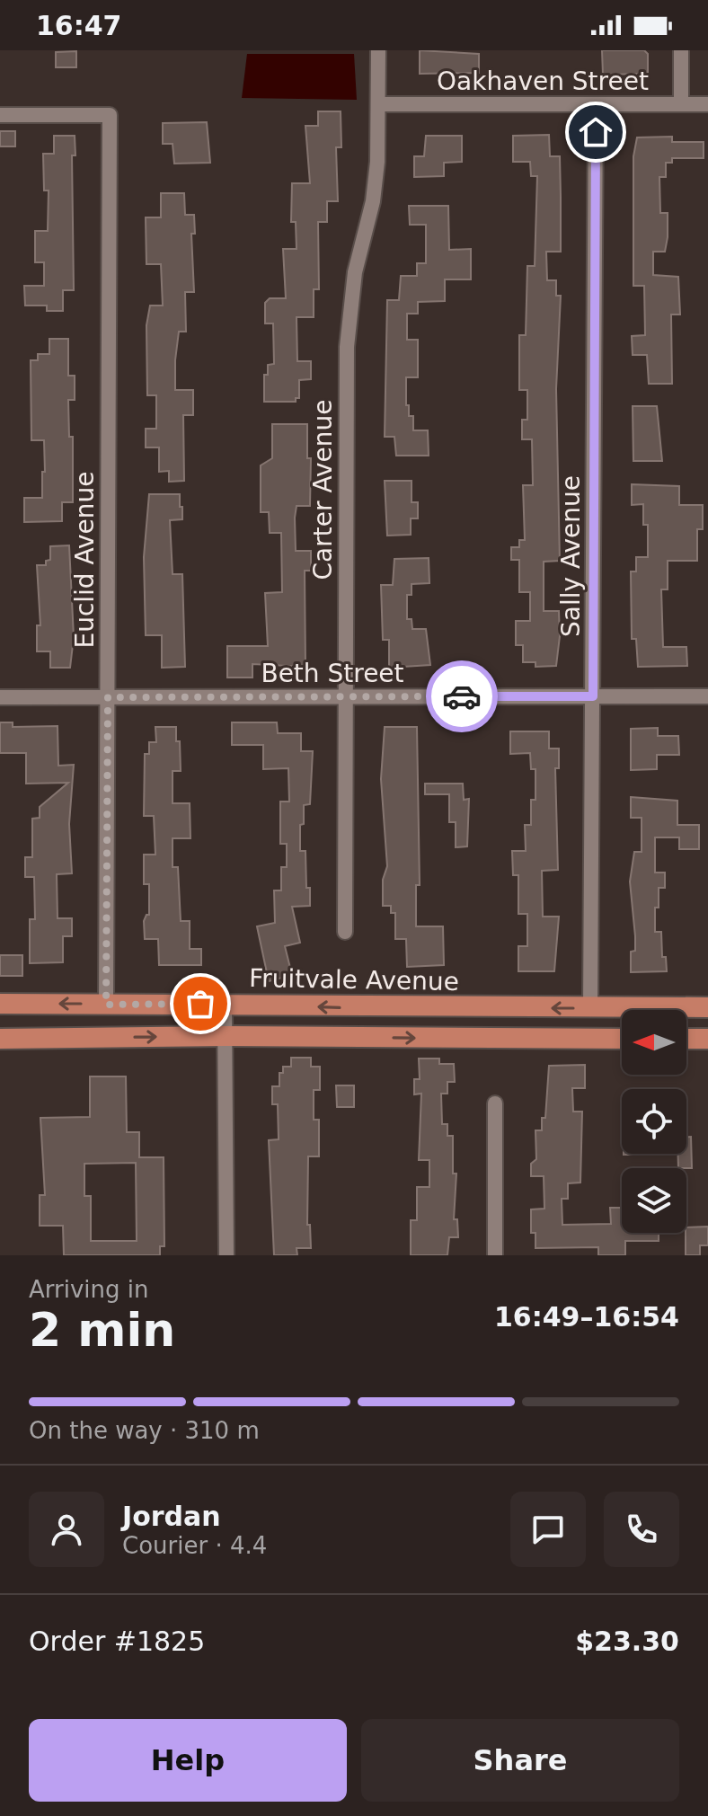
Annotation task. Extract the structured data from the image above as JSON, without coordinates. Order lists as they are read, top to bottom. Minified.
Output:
{"streets":{"main road":["Fruitvale Avenue"],"street":["Oakhaven Street","Carter Avenue","Sally Avenue","Euclid Avenue","Beth Street"]},"crossings":[["Oakhaven Street","Carter Avenue"],["Oakhaven Street","Sally Avenue"],["Carter Avenue","Beth Street"],["Sally Avenue","Beth Street"],["Sally Avenue","Fruitvale Avenue"],["Euclid Avenue","Beth Street"],["Euclid Avenue","Fruitvale Avenue"]],"north":"left","page":{"status":"16:47","heading":["2 min","Arriving in","16:49–16:54"],"panel":["Jordan","Courier · 4.4","Order #1825","$23.30"],"bar":"On the way · 310 m","buttons":["Help","Share"]}}
